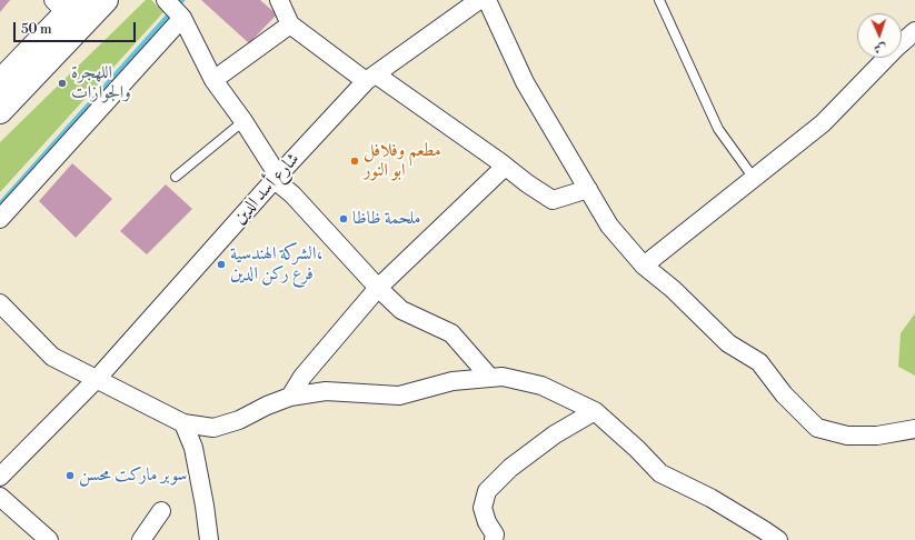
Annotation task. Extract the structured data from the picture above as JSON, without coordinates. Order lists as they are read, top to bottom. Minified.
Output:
{"streets":{"street":["شارع أسد الدين"]},"places":["اللهجرة والجوازات","مطعم وفلافل ابو النور","ملحمة ظاظا","الشركة الهندسية، فرع ركن الدين","سوبر ماركت محسن"],"scale_bar":"50 m","north":"bottom"}
